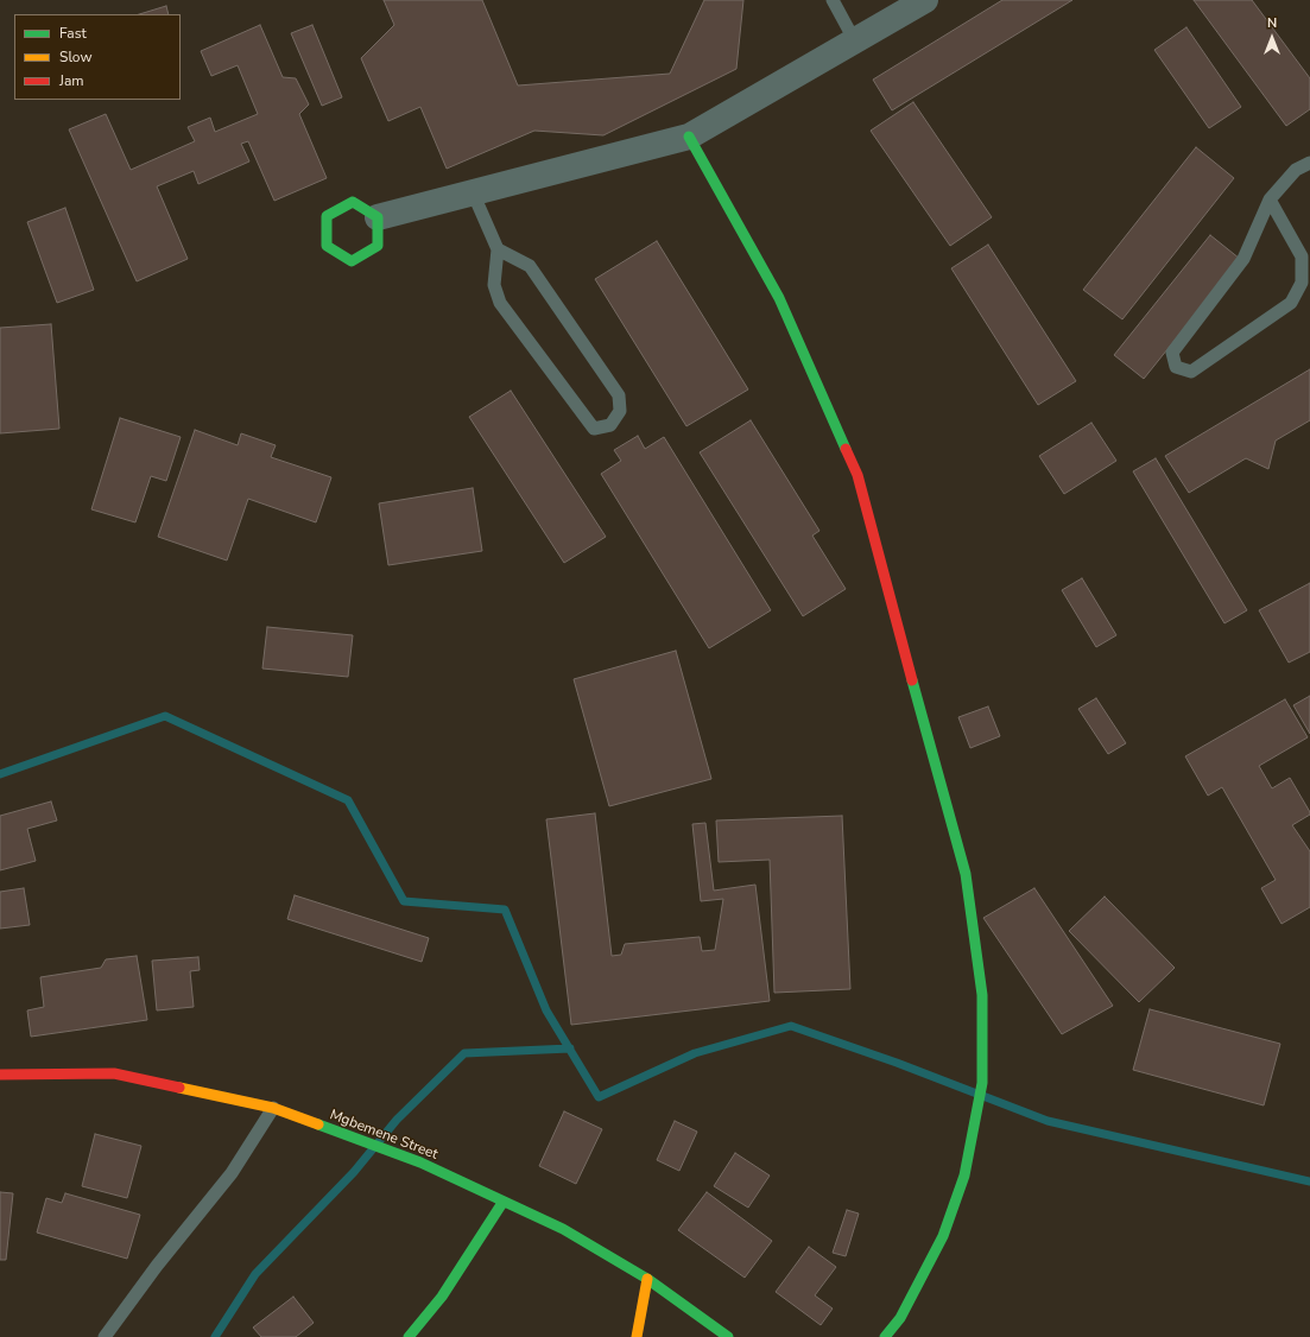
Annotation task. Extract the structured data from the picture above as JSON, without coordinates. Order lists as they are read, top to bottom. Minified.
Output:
{"streets":{"street":["Mgbemene Street"]},"legend":["Fast","Slow","Jam"],"north":"top"}
